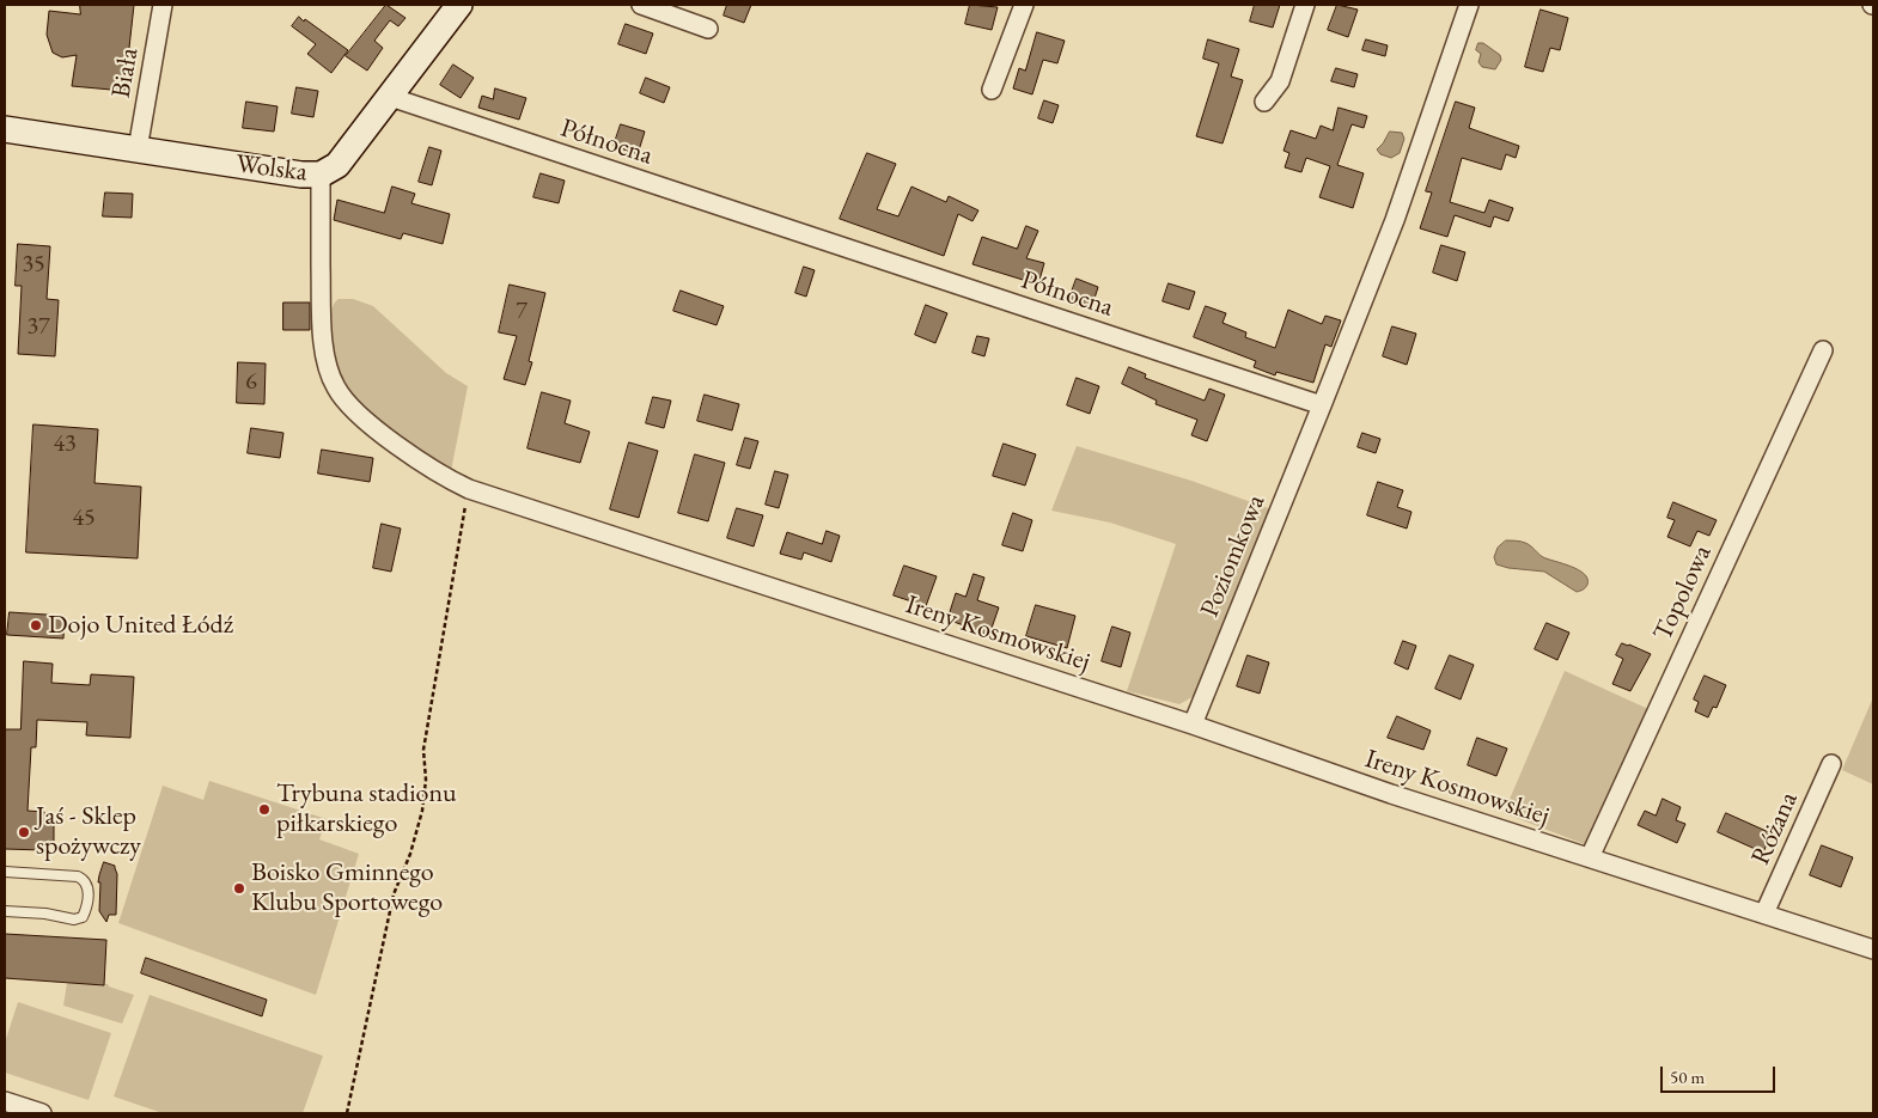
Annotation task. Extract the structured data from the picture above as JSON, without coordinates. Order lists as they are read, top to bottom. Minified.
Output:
{"streets":{"street":["Biała","Północna","Wolska","Poziomkowa","Topolowa","Ireny Kosmowskiej","Różana"]},"crossings":[["Biała","Wolska"],["Północna","Wolska"],["Północna","Poziomkowa"],["Wolska","Ireny Kosmowskiej"],["Poziomkowa","Ireny Kosmowskiej"],["Topolowa","Ireny Kosmowskiej"],["Ireny Kosmowskiej","Różana"]],"places":["Dojo United Łódź","Trybuna stadionu piłkarskiego","Jaś - Sklep spożywczy","Boisko Gminnego Klubu Sportowego"],"house_numbers":["35","7","37","6","43","45"],"scale_bar":"50 m"}
